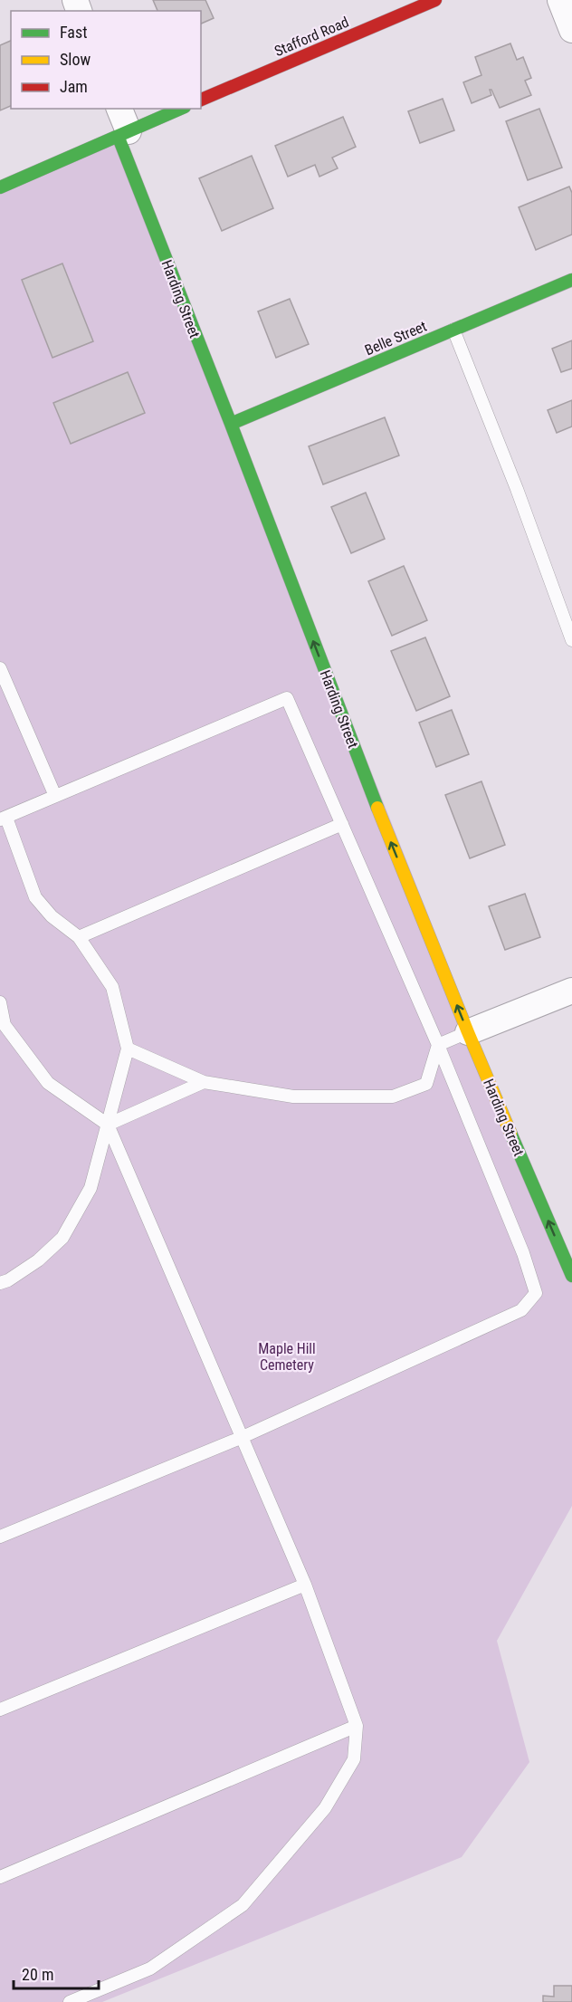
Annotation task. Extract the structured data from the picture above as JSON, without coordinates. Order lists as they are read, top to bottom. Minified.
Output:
{"streets":{"street":["Stafford Road","Harding Street","Belle Street"]},"crossings":[["Harding Street","Belle Street"]],"one_way":["Harding Street"],"parks":["Maple Hill Cemetery"],"legend":["Fast","Slow","Jam"],"scale_bar":"20 m"}
